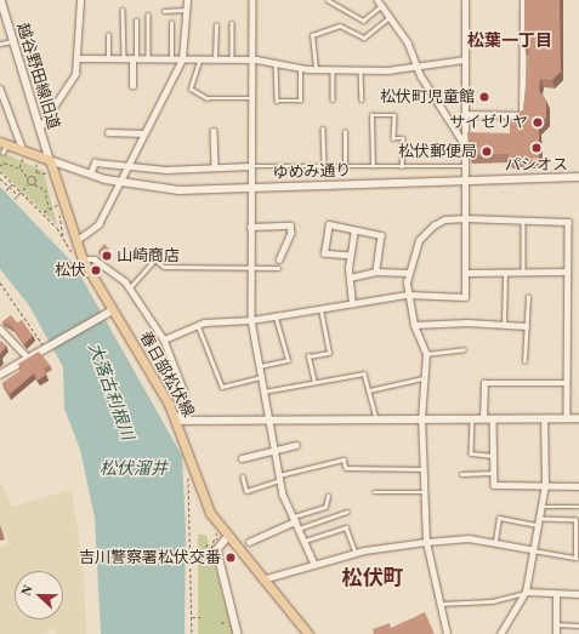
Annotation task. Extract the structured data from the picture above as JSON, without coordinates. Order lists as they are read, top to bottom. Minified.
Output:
{"streets":{"main road":["春日部松伏線"],"street":["越谷野田線旧道","ゆめみ通り"]},"crossings":[["越谷野田線旧道","ゆめみ通り"],["越谷野田線旧道","春日部松伏線"],["ゆめみ通り","春日部松伏線"]],"districts":["松葉一丁目","松伏町"],"water":["大落古利根川","松伏溜井"],"places":["松伏町児童館","サイゼリヤ","パシオス","松伏郵便局","山崎商店","松伏","吉川警察署松伏交番"],"north":"left"}
